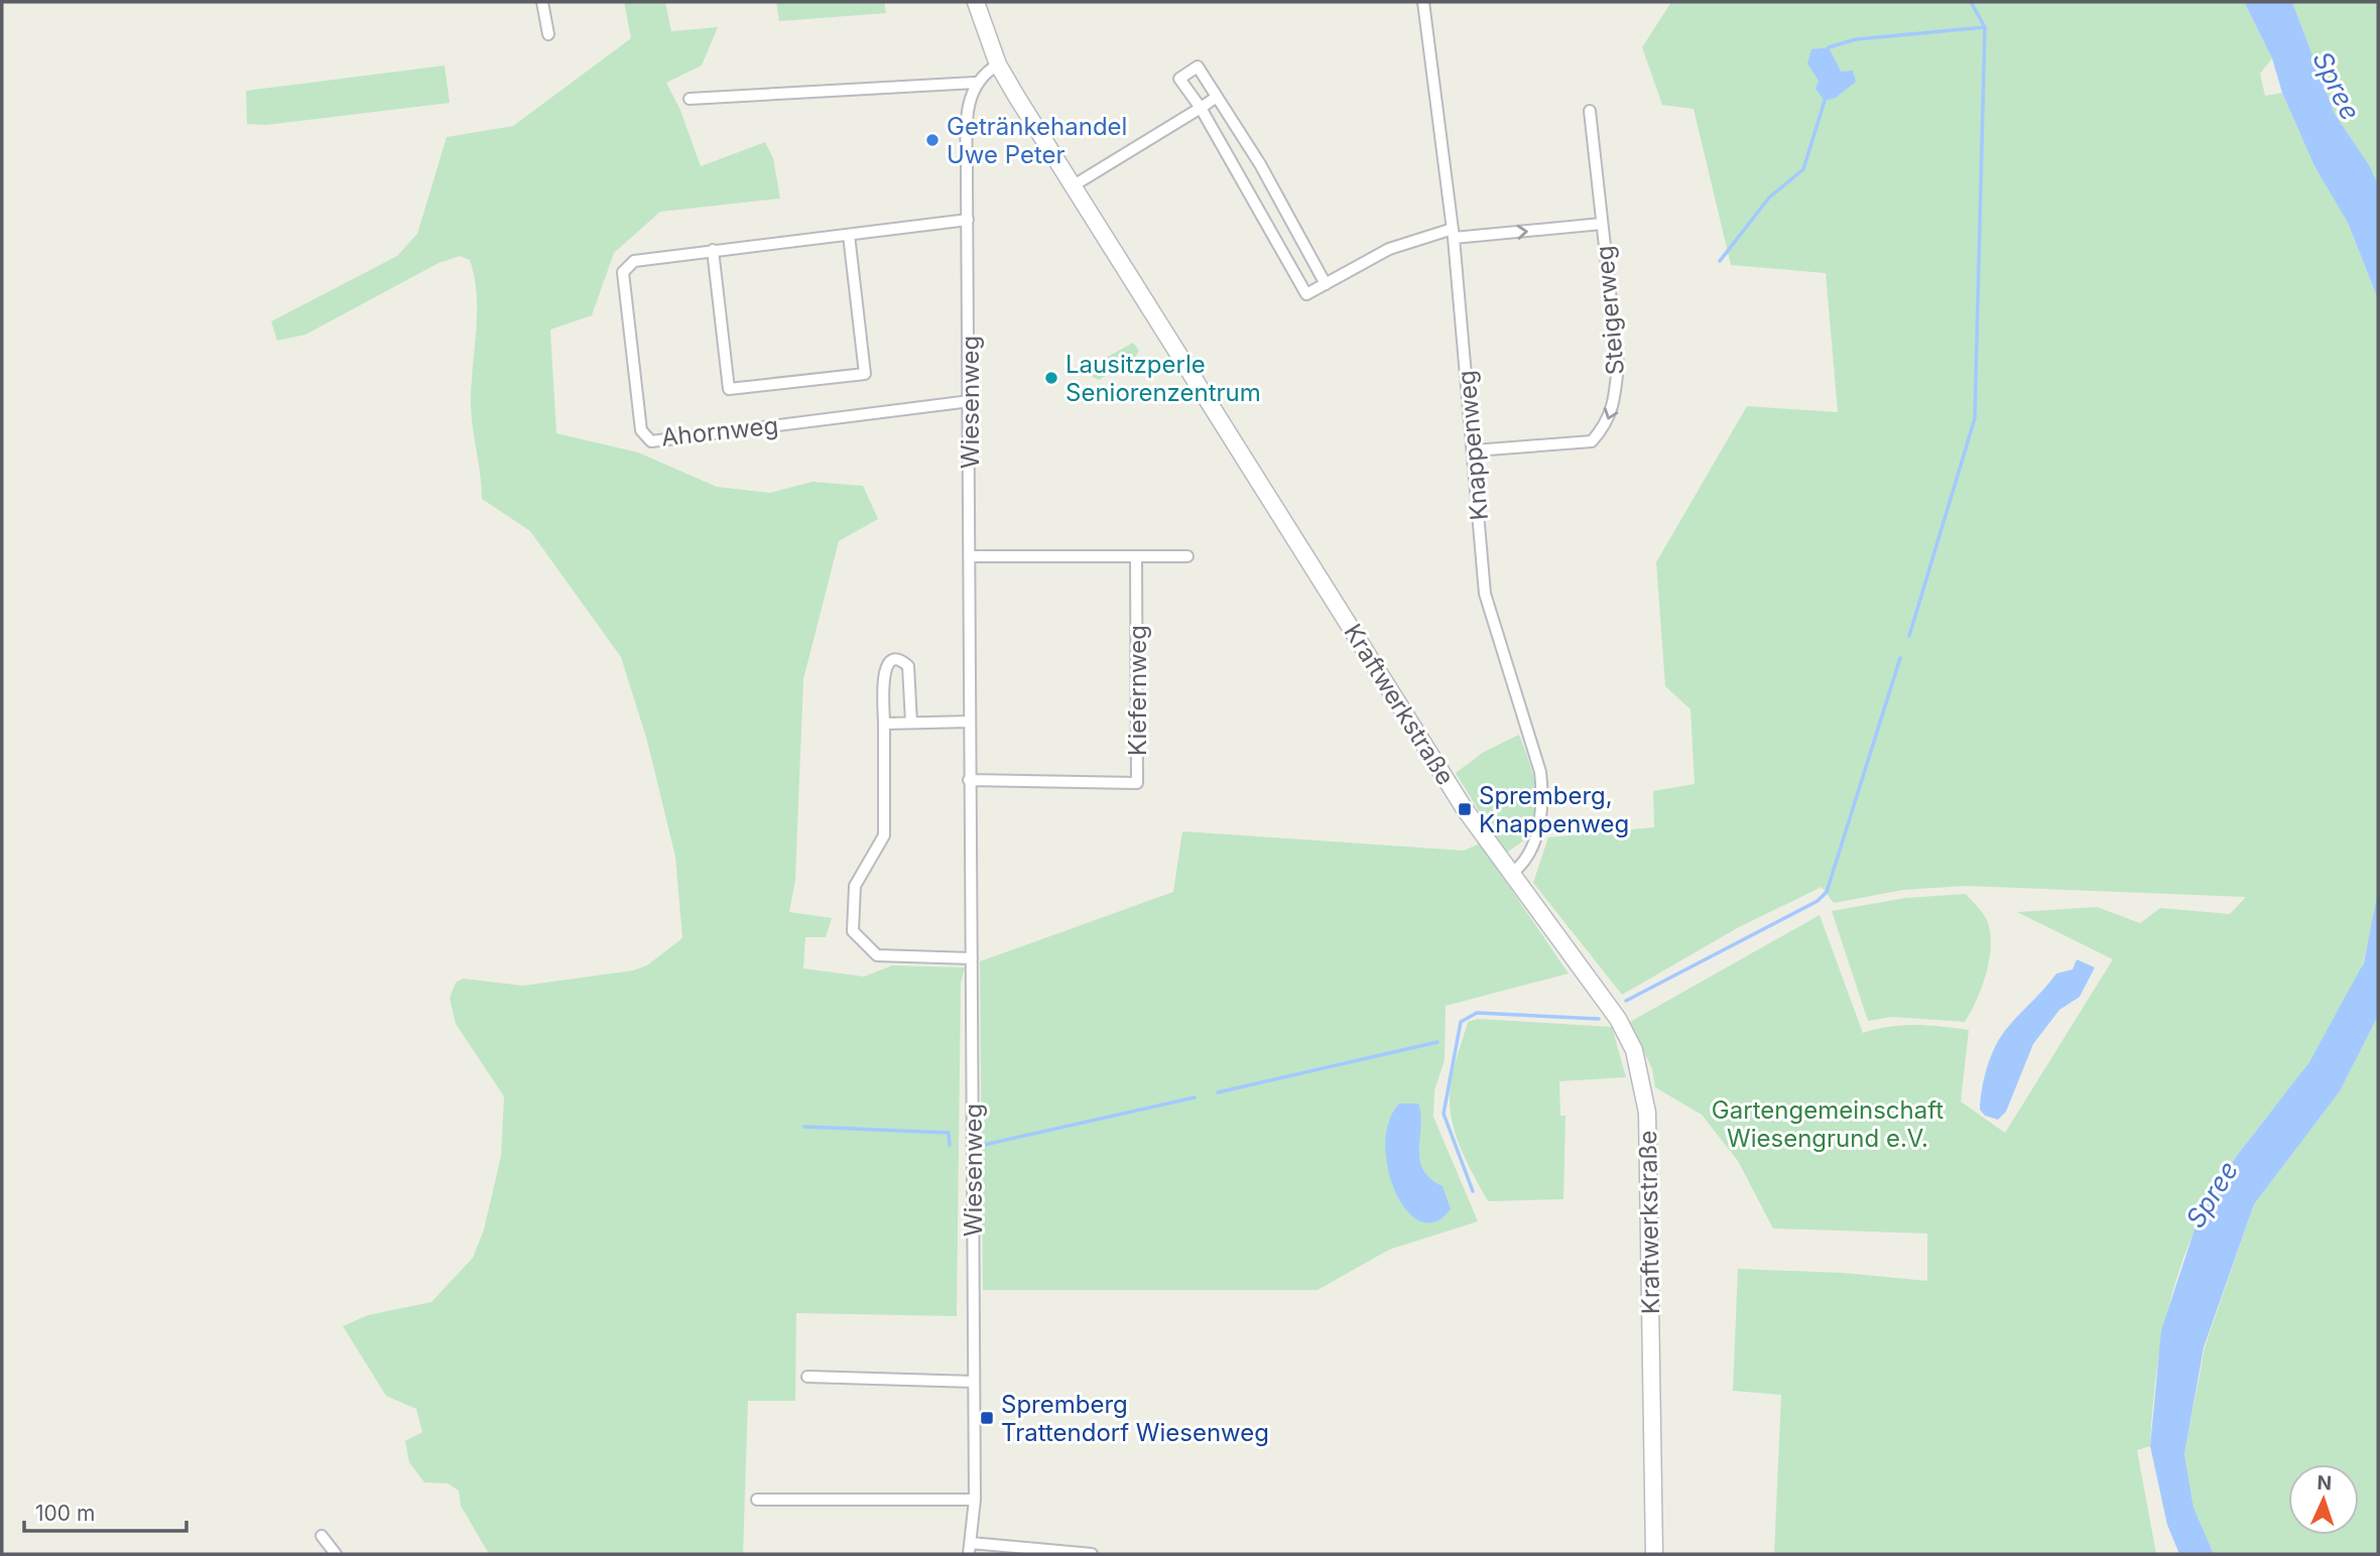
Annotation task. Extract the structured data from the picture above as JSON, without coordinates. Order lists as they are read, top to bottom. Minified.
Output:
{"streets":{"main road":["Kraftwerkstraße"],"street":["Steigerweg","Wiesenweg","Ahornweg","Knappenweg","Kiefernweg"]},"crossings":[["Steigerweg","Knappenweg"],["Wiesenweg","Ahornweg"],["Wiesenweg","Kiefernweg"],["Knappenweg","Kraftwerkstraße"]],"water":["Spree"],"parks":["Gartengemeinschaft Wiesengrund e.V."],"places":{"other":["Getränkehandel Uwe Peter","Lausitzperle Seniorenzentrum"],"transit":["Spremberg, Knappenweg","Spremberg Trattendorf Wiesenweg"]},"scale_bar":"100 m","north":"top"}
